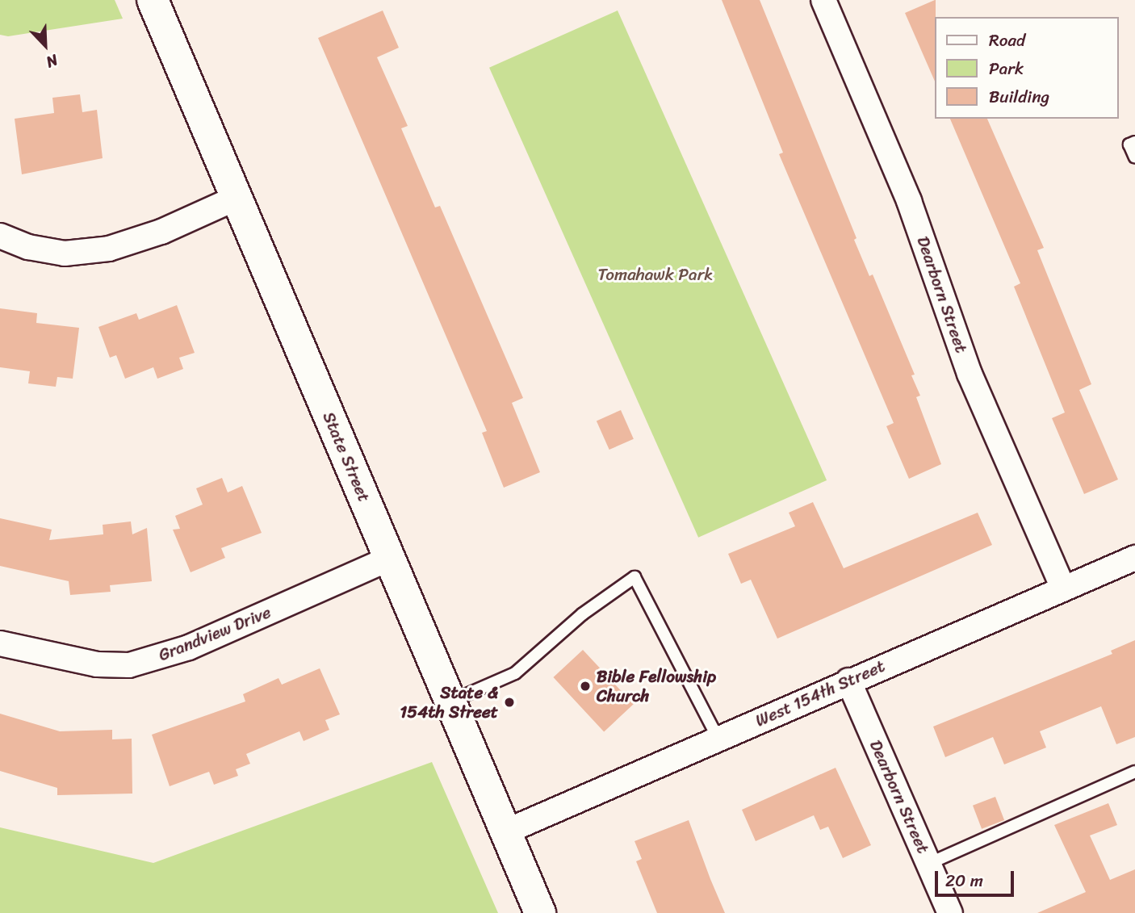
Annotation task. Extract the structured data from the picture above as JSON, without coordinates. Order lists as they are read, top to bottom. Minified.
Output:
{"streets":{"main road":["State Street"],"street":["Dearborn Street","Grandview Drive","West 154th Street"]},"crossings":[["Dearborn Street","West 154th Street"],["State Street","Grandview Drive"],["State Street","West 154th Street"]],"parks":["Tomahawk Park"],"places":["Bible Fellowship Church","State & 154th Street"],"legend":["Road","Park","Building"],"scale_bar":"20 m","north":"bottom right"}
